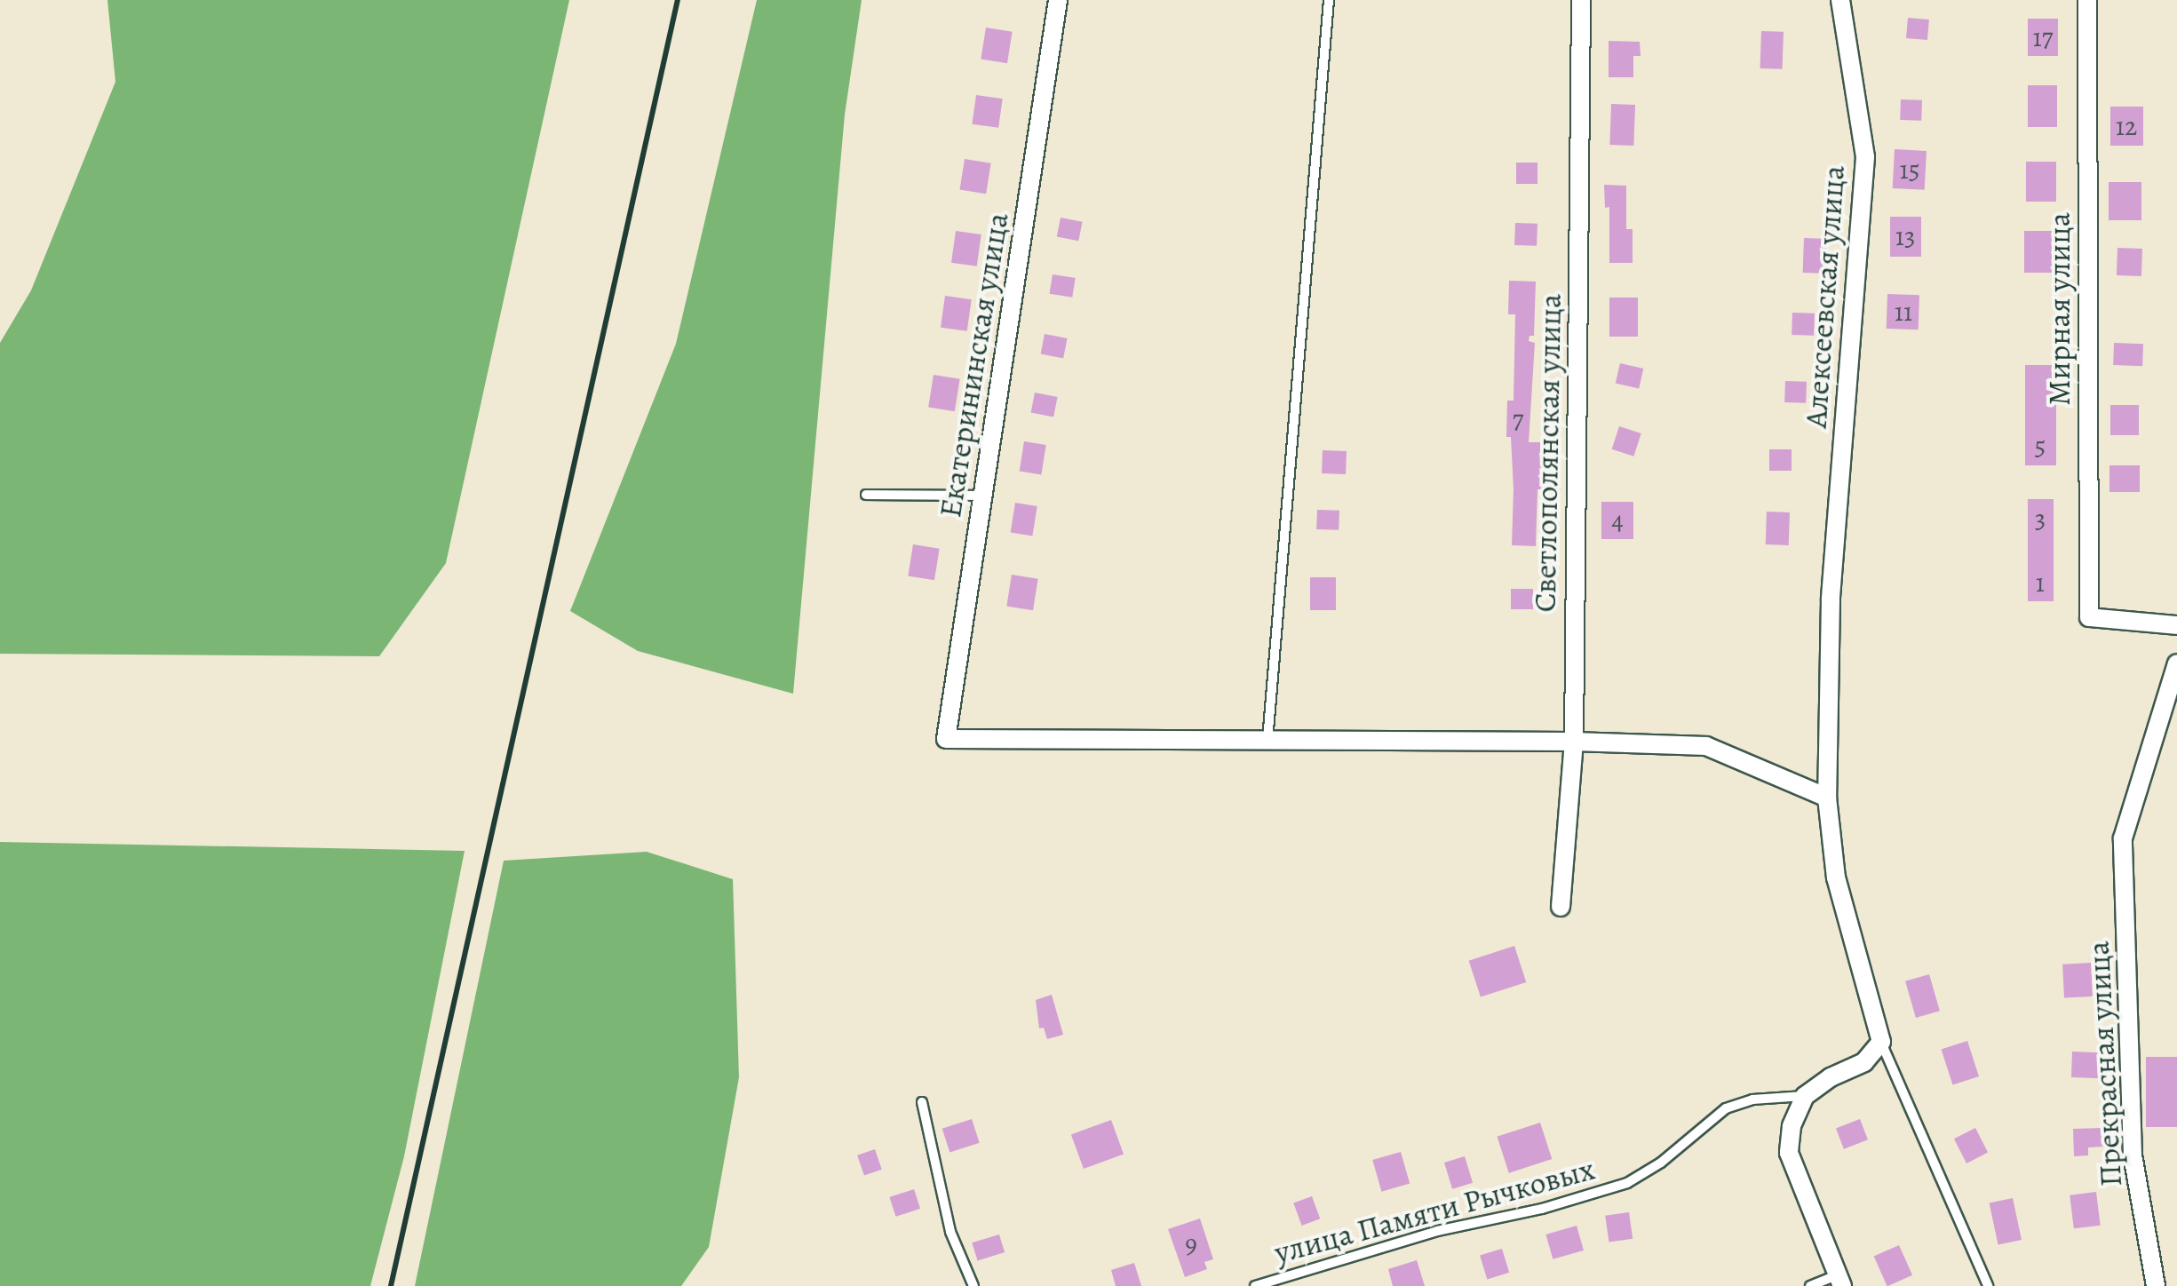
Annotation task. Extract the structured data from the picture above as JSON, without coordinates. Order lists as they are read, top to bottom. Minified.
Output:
{"streets":{"street":["Алексеевская улица","Мирная улица","Екатерининская улица","Светлополянская улица","Прекрасная улица"],"lane":["улица Памяти Рычковых"]},"house_numbers":["17","12","15","13","11","7","5","3","4","1","9"]}
